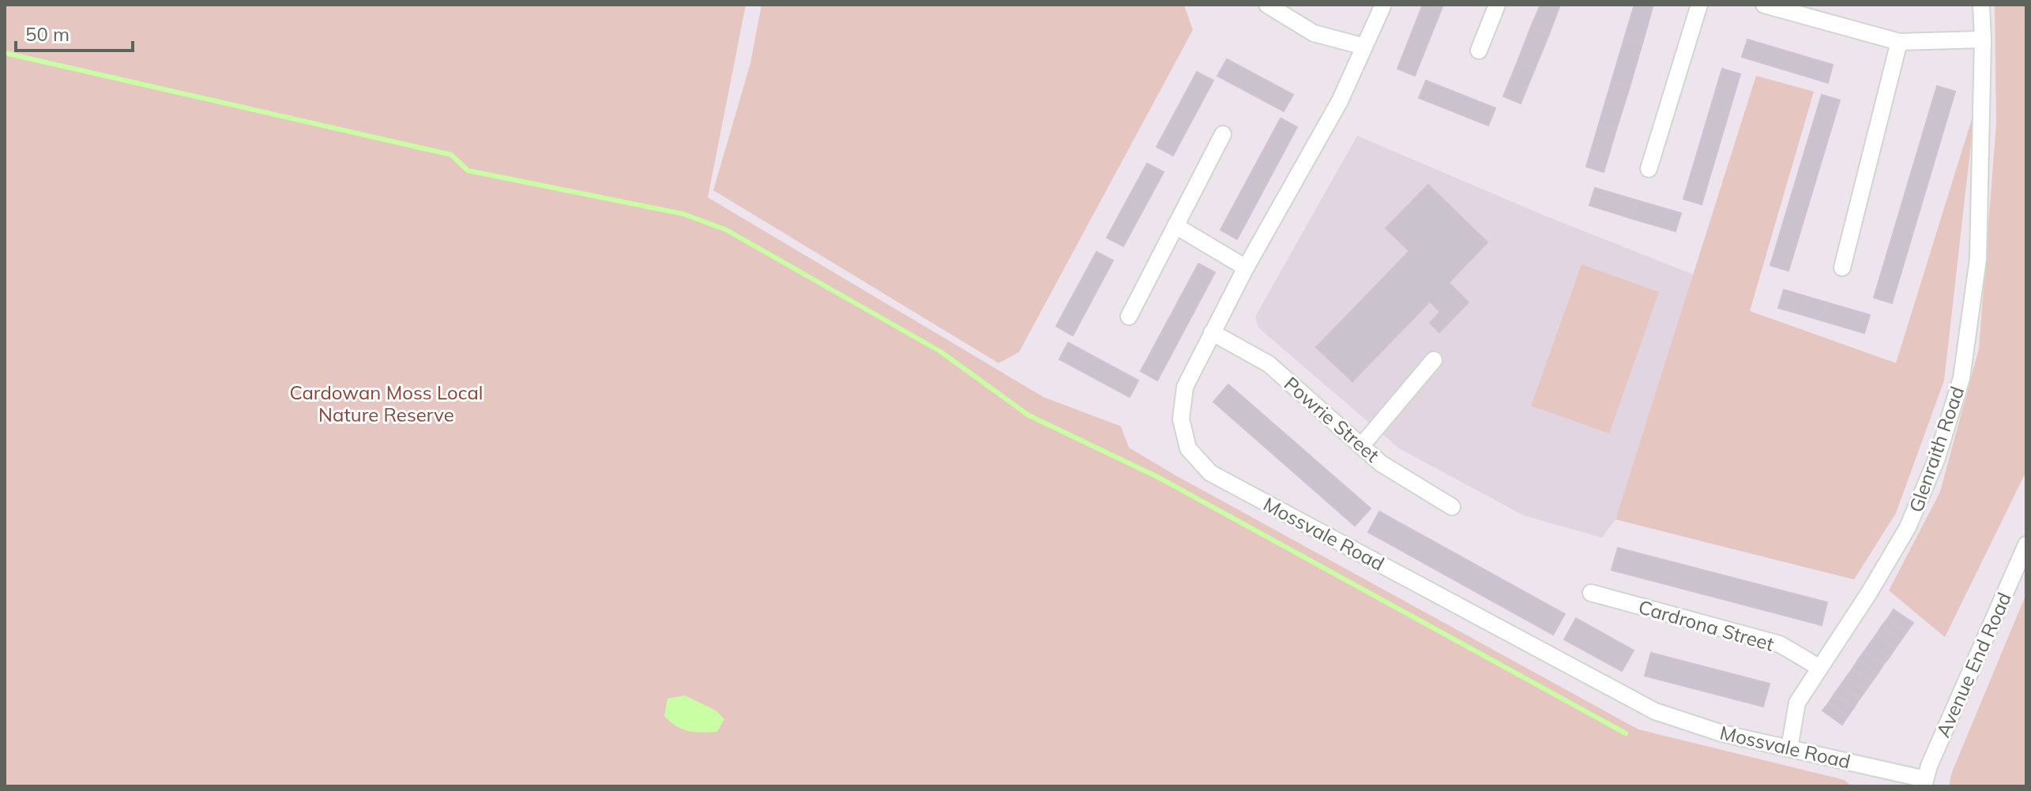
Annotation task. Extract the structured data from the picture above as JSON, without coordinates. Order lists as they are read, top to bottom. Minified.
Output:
{"streets":{"street":["Powrie Street","Glenraith Road","Mossvale Road","Cardrona Street","Avenue End Road"]},"crossings":[["Powrie Street","Mossvale Road"],["Glenraith Road","Mossvale Road"],["Glenraith Road","Cardrona Street"],["Mossvale Road","Avenue End Road"]],"parks":["Cardowan Moss Local Nature Reserve"],"scale_bar":"50 m"}
